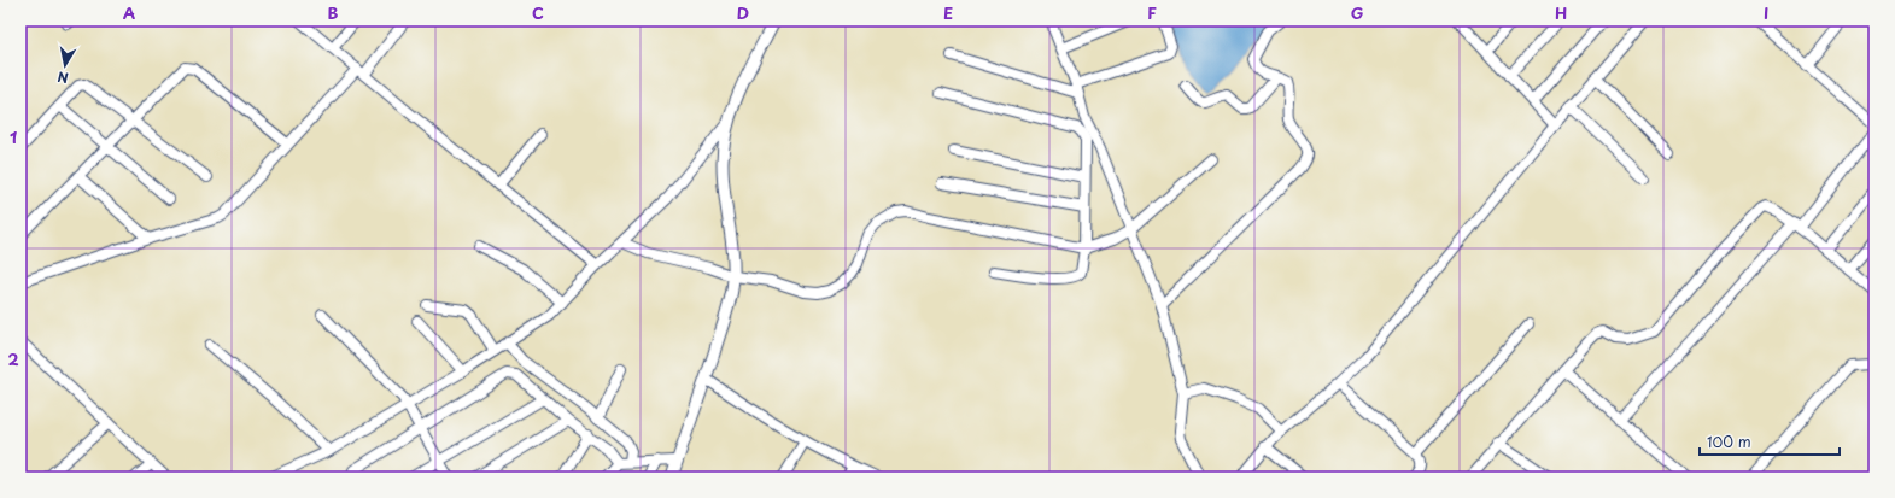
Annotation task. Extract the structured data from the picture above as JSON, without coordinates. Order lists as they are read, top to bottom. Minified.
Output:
{"scale_bar":"100 m","north":"bottom","grid":{"columns":["A","B","C","D","E","F","G","H","I"],"rows":["1","2"]}}
